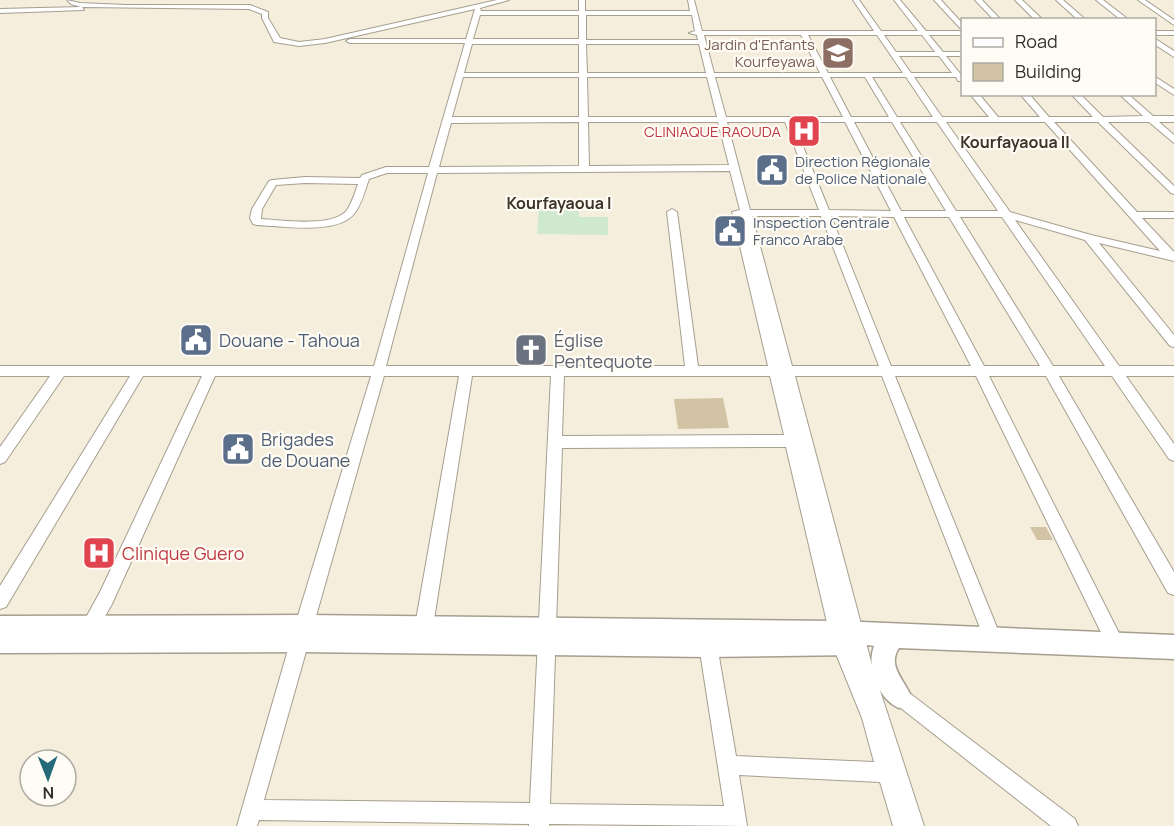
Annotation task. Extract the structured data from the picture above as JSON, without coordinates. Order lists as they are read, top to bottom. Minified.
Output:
{"districts":["Kourfayaoua II","Kourfayaoua I"],"places":{"school or university":["Jardin d'Enfants Kourfeyawa"],"hospital":["CLINIAQUE RAOUDA","Clinique Guero"],"public building":["Direction Régionale de Police Nationale","Inspection Centrale Franco Arabe","Douane - Tahoua","Brigades de Douane"],"church":["Église Pentequote"]},"legend":["Road","Building"],"north":"bottom"}
